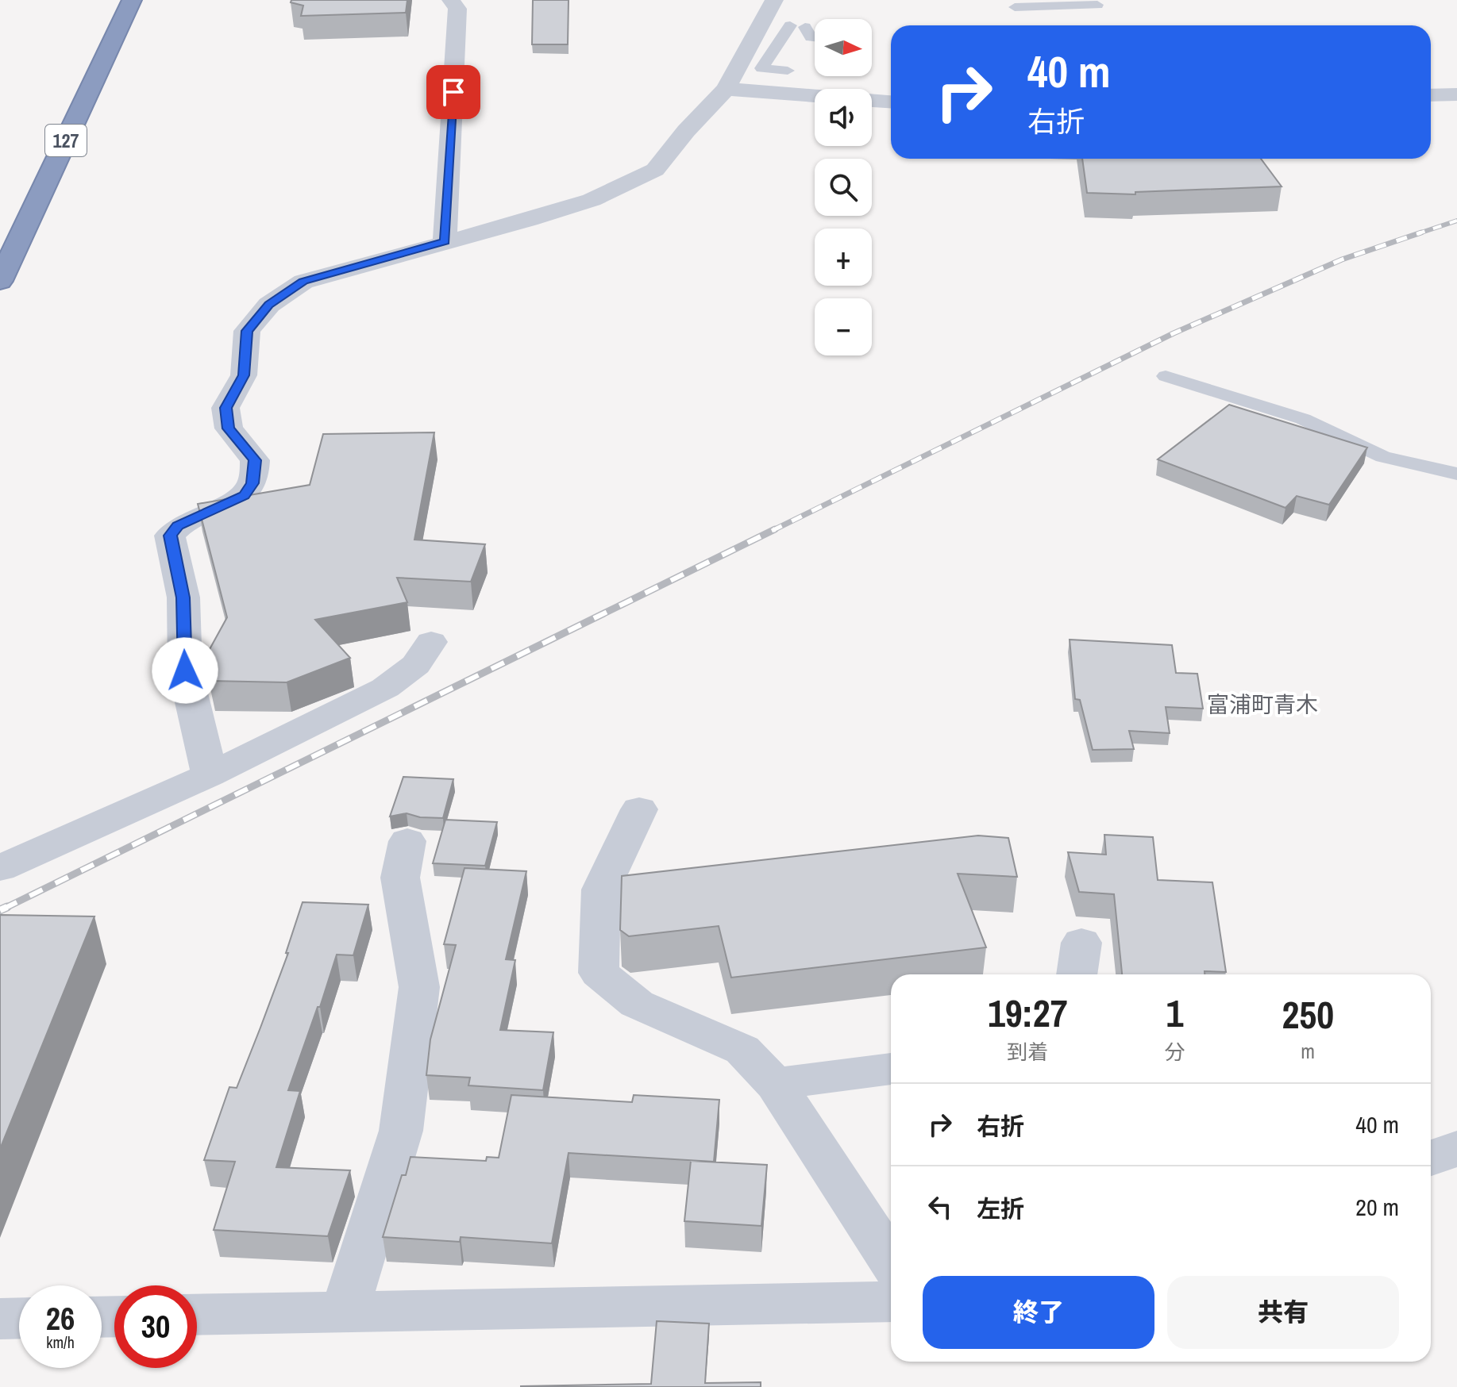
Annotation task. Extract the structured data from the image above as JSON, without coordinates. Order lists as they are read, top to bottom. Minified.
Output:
{"streets":{"highway":["127"]},"districts":["富浦町青木"],"north":"right","page":{"map_buttons":["+","−"],"turn":["40 m","右折"],"eta":["19:27","到着","1","分","250","m"],"list":[{"name":"右折","value":"40 m"},{"name":"左折","value":"20 m"}],"buttons":["終了","共有"],"speed":"26 km/h","limit":"30"}}
